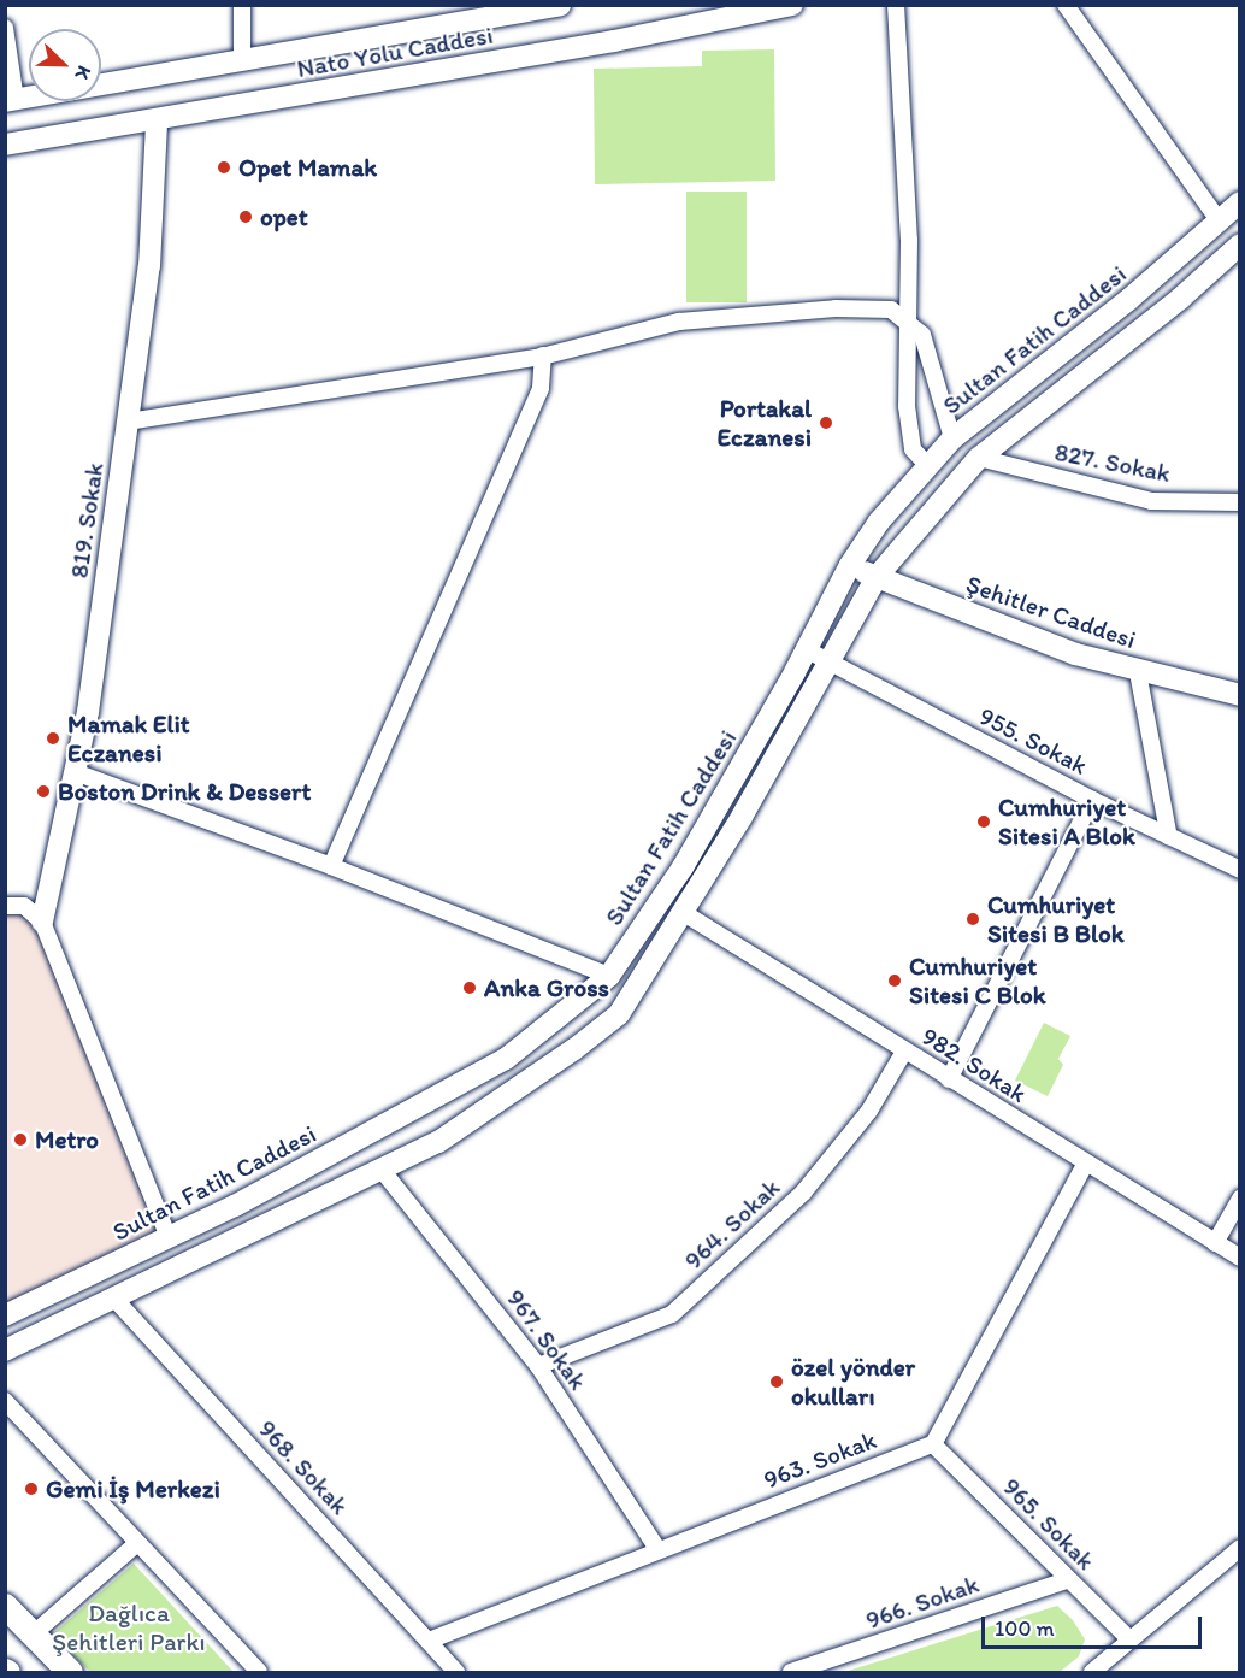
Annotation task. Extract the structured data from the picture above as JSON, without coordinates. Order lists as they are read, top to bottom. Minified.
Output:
{"streets":{"main road":["Nato Yolu Caddesi","Sultan Fatih Caddesi","819. Sokak","Şehitler Caddesi"],"street":["827. Sokak","955. Sokak","982. Sokak","964. Sokak","967. Sokak","963. Sokak","968. Sokak","965. Sokak","966. Sokak"]},"crossings":[["Nato Yolu Caddesi","819. Sokak"],["Sultan Fatih Caddesi","827. Sokak"],["Sultan Fatih Caddesi","Şehitler Caddesi"],["Sultan Fatih Caddesi","955. Sokak"],["Sultan Fatih Caddesi","982. Sokak"],["Sultan Fatih Caddesi","967. Sokak"],["Sultan Fatih Caddesi","968. Sokak"],["982. Sokak","964. Sokak"],["964. Sokak","967. Sokak"],["967. Sokak","963. Sokak"],["963. Sokak","968. Sokak"],["963. Sokak","965. Sokak"],["965. Sokak","966. Sokak"]],"parks":["Dağlıca Şehitleri Parkı"],"places":["Opet Mamak","opet","Portakal Eczanesi","Mamak Elit Eczanesi","Boston Drink & Dessert","Cumhuriyet Sitesi A Blok","Cumhuriyet Sitesi B Blok","Cumhuriyet Sitesi C Blok","Anka Gross","Metro","özel yönder okulları","Gemi İş Merkezi"],"scale_bar":"100 m","north":"bottom right"}
